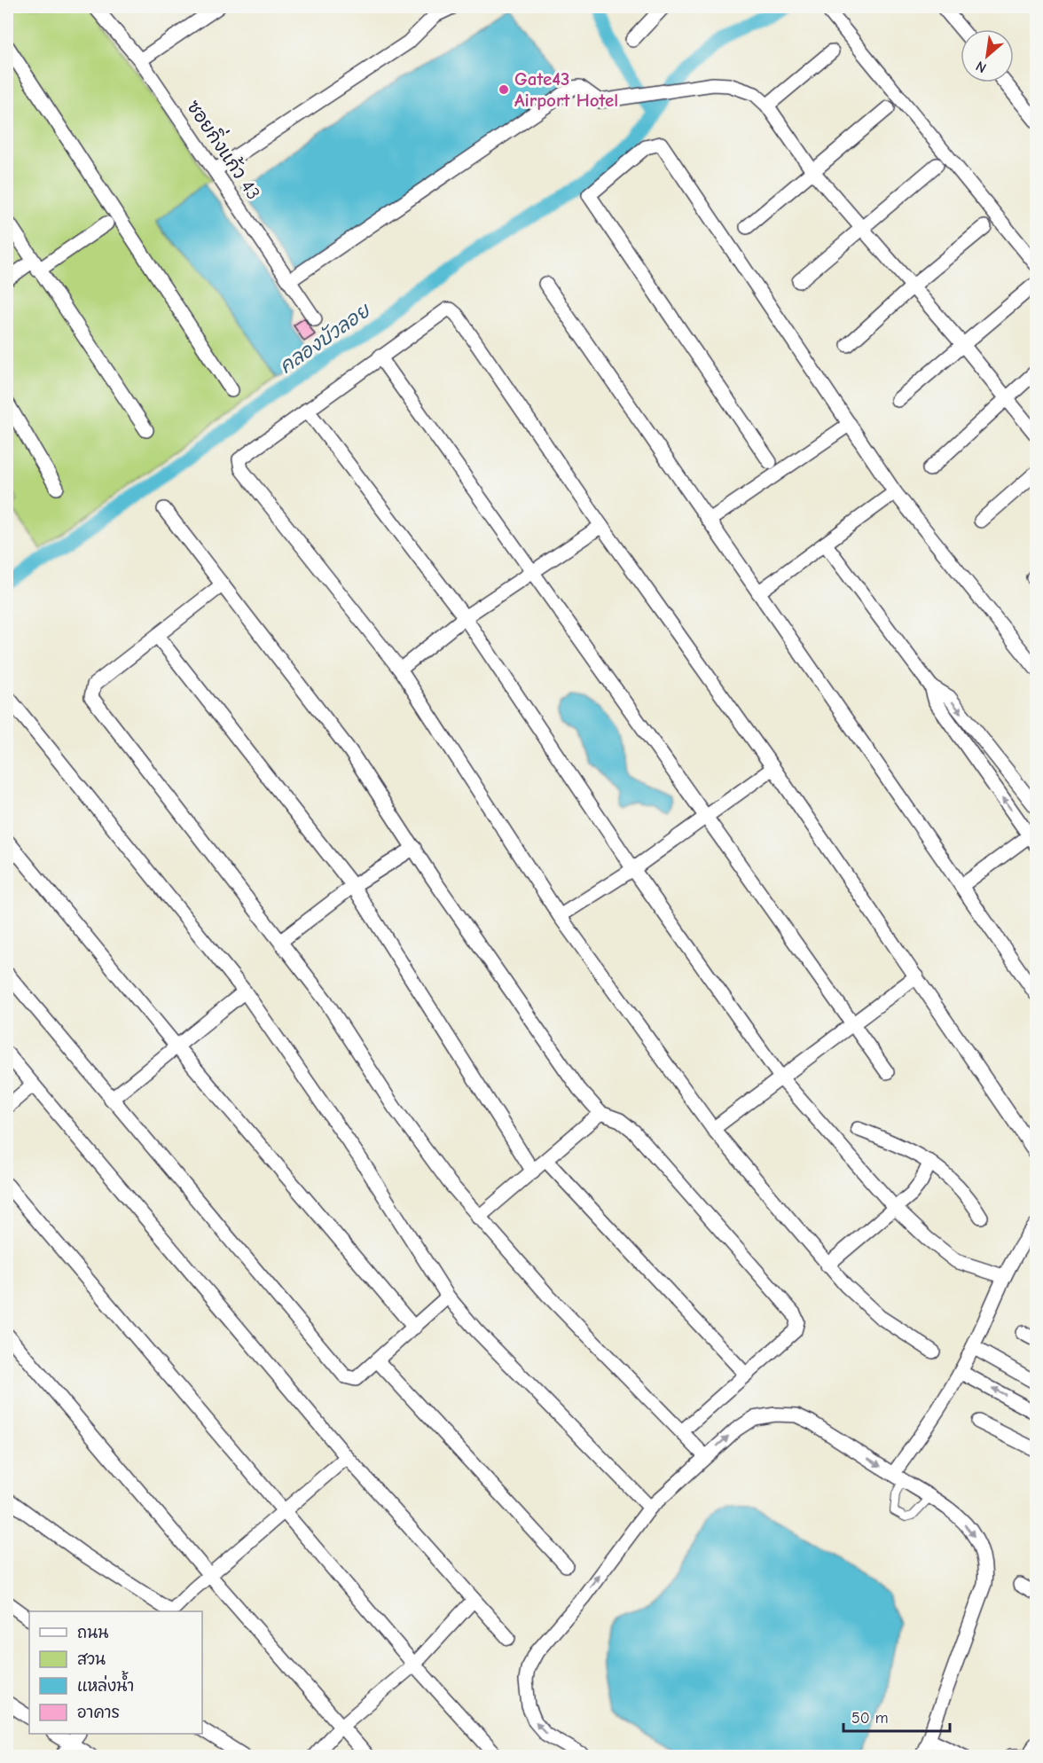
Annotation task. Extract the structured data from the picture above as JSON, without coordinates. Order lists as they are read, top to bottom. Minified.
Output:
{"streets":{"street":["ซอยกิ่งแก้ว 43"]},"water":["คลองบัวลอย"],"places":["Gate43 Airport Hotel"],"legend":["ถนน","สวน","แหล่งน้ำ","อาคาร"],"scale_bar":"50 m","north":"bottom left"}
